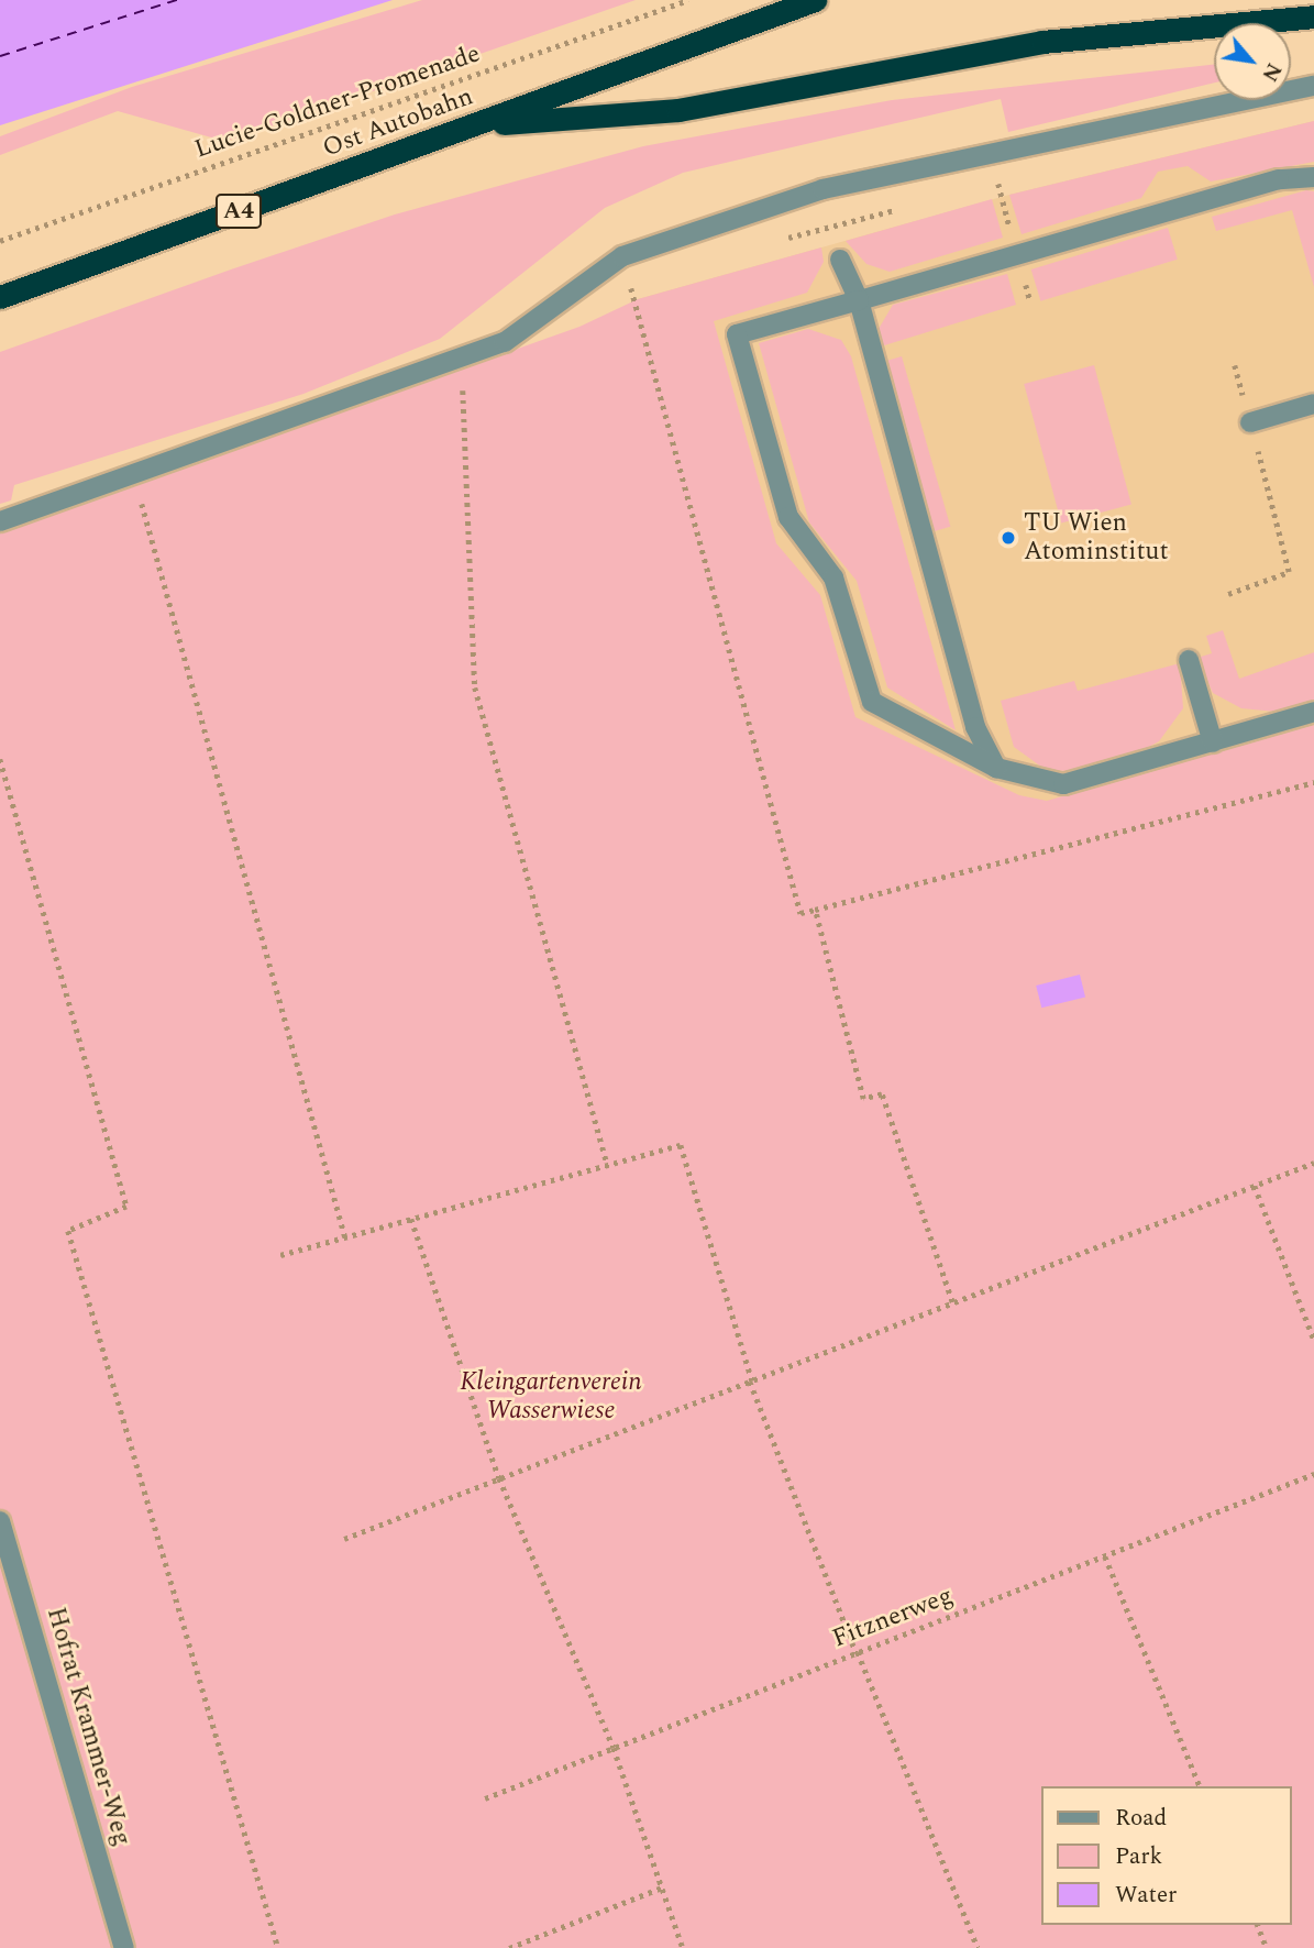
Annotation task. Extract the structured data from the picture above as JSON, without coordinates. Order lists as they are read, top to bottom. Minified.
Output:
{"streets":{"highway":["Ost Autobahn","A4"],"street":["Hofrat Krammer-Weg"],"path":["Lucie-Goldner-Promenade","Fitznerweg"]},"parks":["Kleingartenverein Wasserwiese"],"places":["TU Wien Atominstitut"],"legend":["Road","Park","Water"],"north":"bottom right"}
